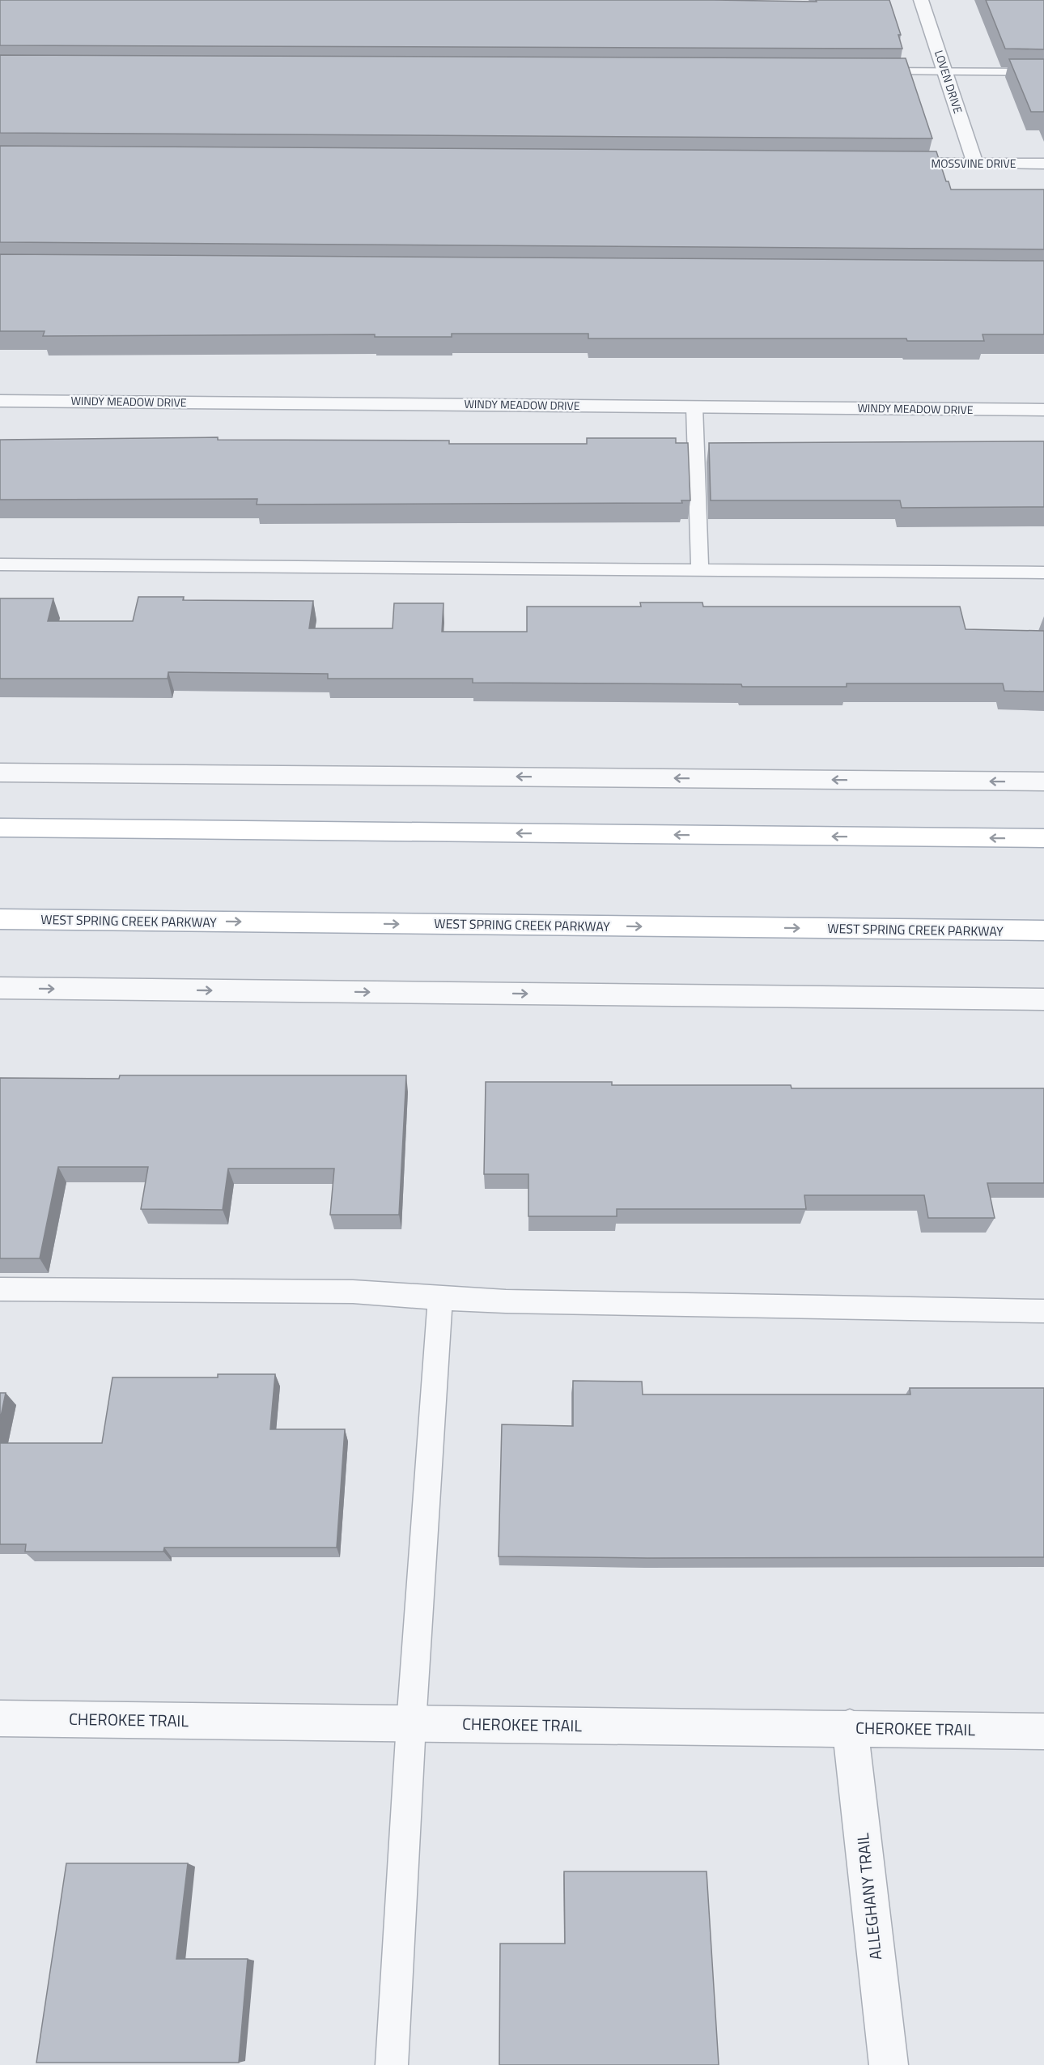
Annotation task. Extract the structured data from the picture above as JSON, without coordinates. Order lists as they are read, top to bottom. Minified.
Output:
{"streets":{"main road":["WEST SPRING CREEK PARKWAY"],"street":["LOVEN DRIVE","MOSSVINE DRIVE","WINDY MEADOW DRIVE","CHEROKEE TRAIL","ALLEGHANY TRAIL"]},"crossings":[["LOVEN DRIVE","MOSSVINE DRIVE"],["CHEROKEE TRAIL","ALLEGHANY TRAIL"]]}
